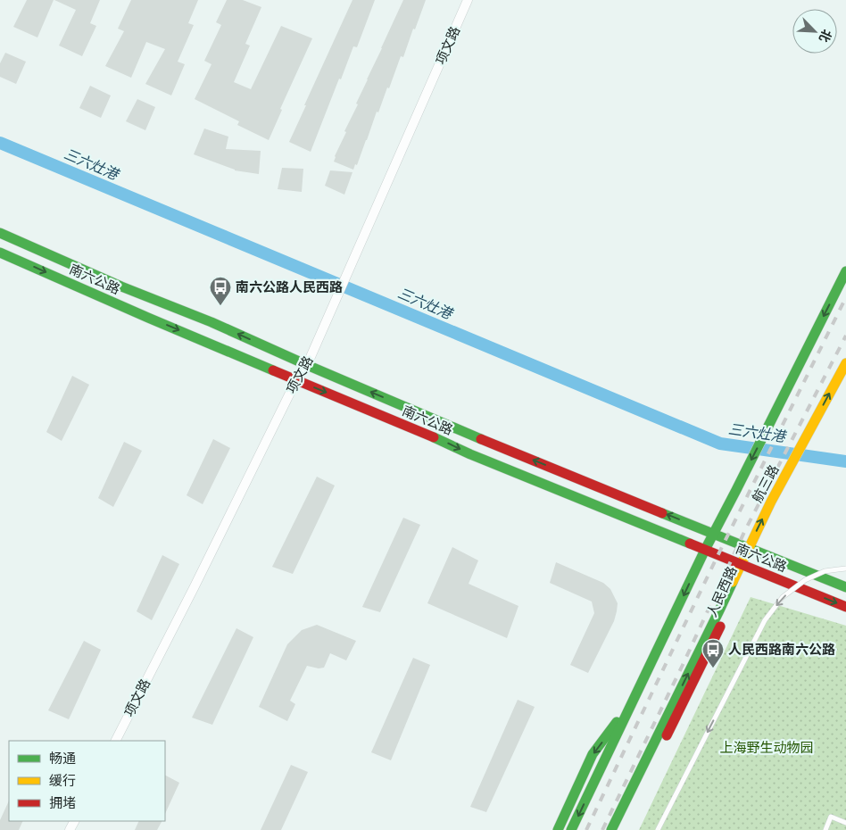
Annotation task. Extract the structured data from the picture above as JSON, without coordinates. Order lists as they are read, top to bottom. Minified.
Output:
{"streets":{"main road":["南六公路","航三路","人民西路"],"street":["项文路"]},"crossings":[["项文路","南六公路"],["南六公路","航三路"],["南六公路","人民西路"],["航三路","人民西路"]],"water":["三六灶港"],"parks":["上海野生动物园"],"places":{"bus stop":["南六公路人民西路","人民西路南六公路"]},"legend":["畅通","缓行","拥堵"],"north":"bottom right"}
